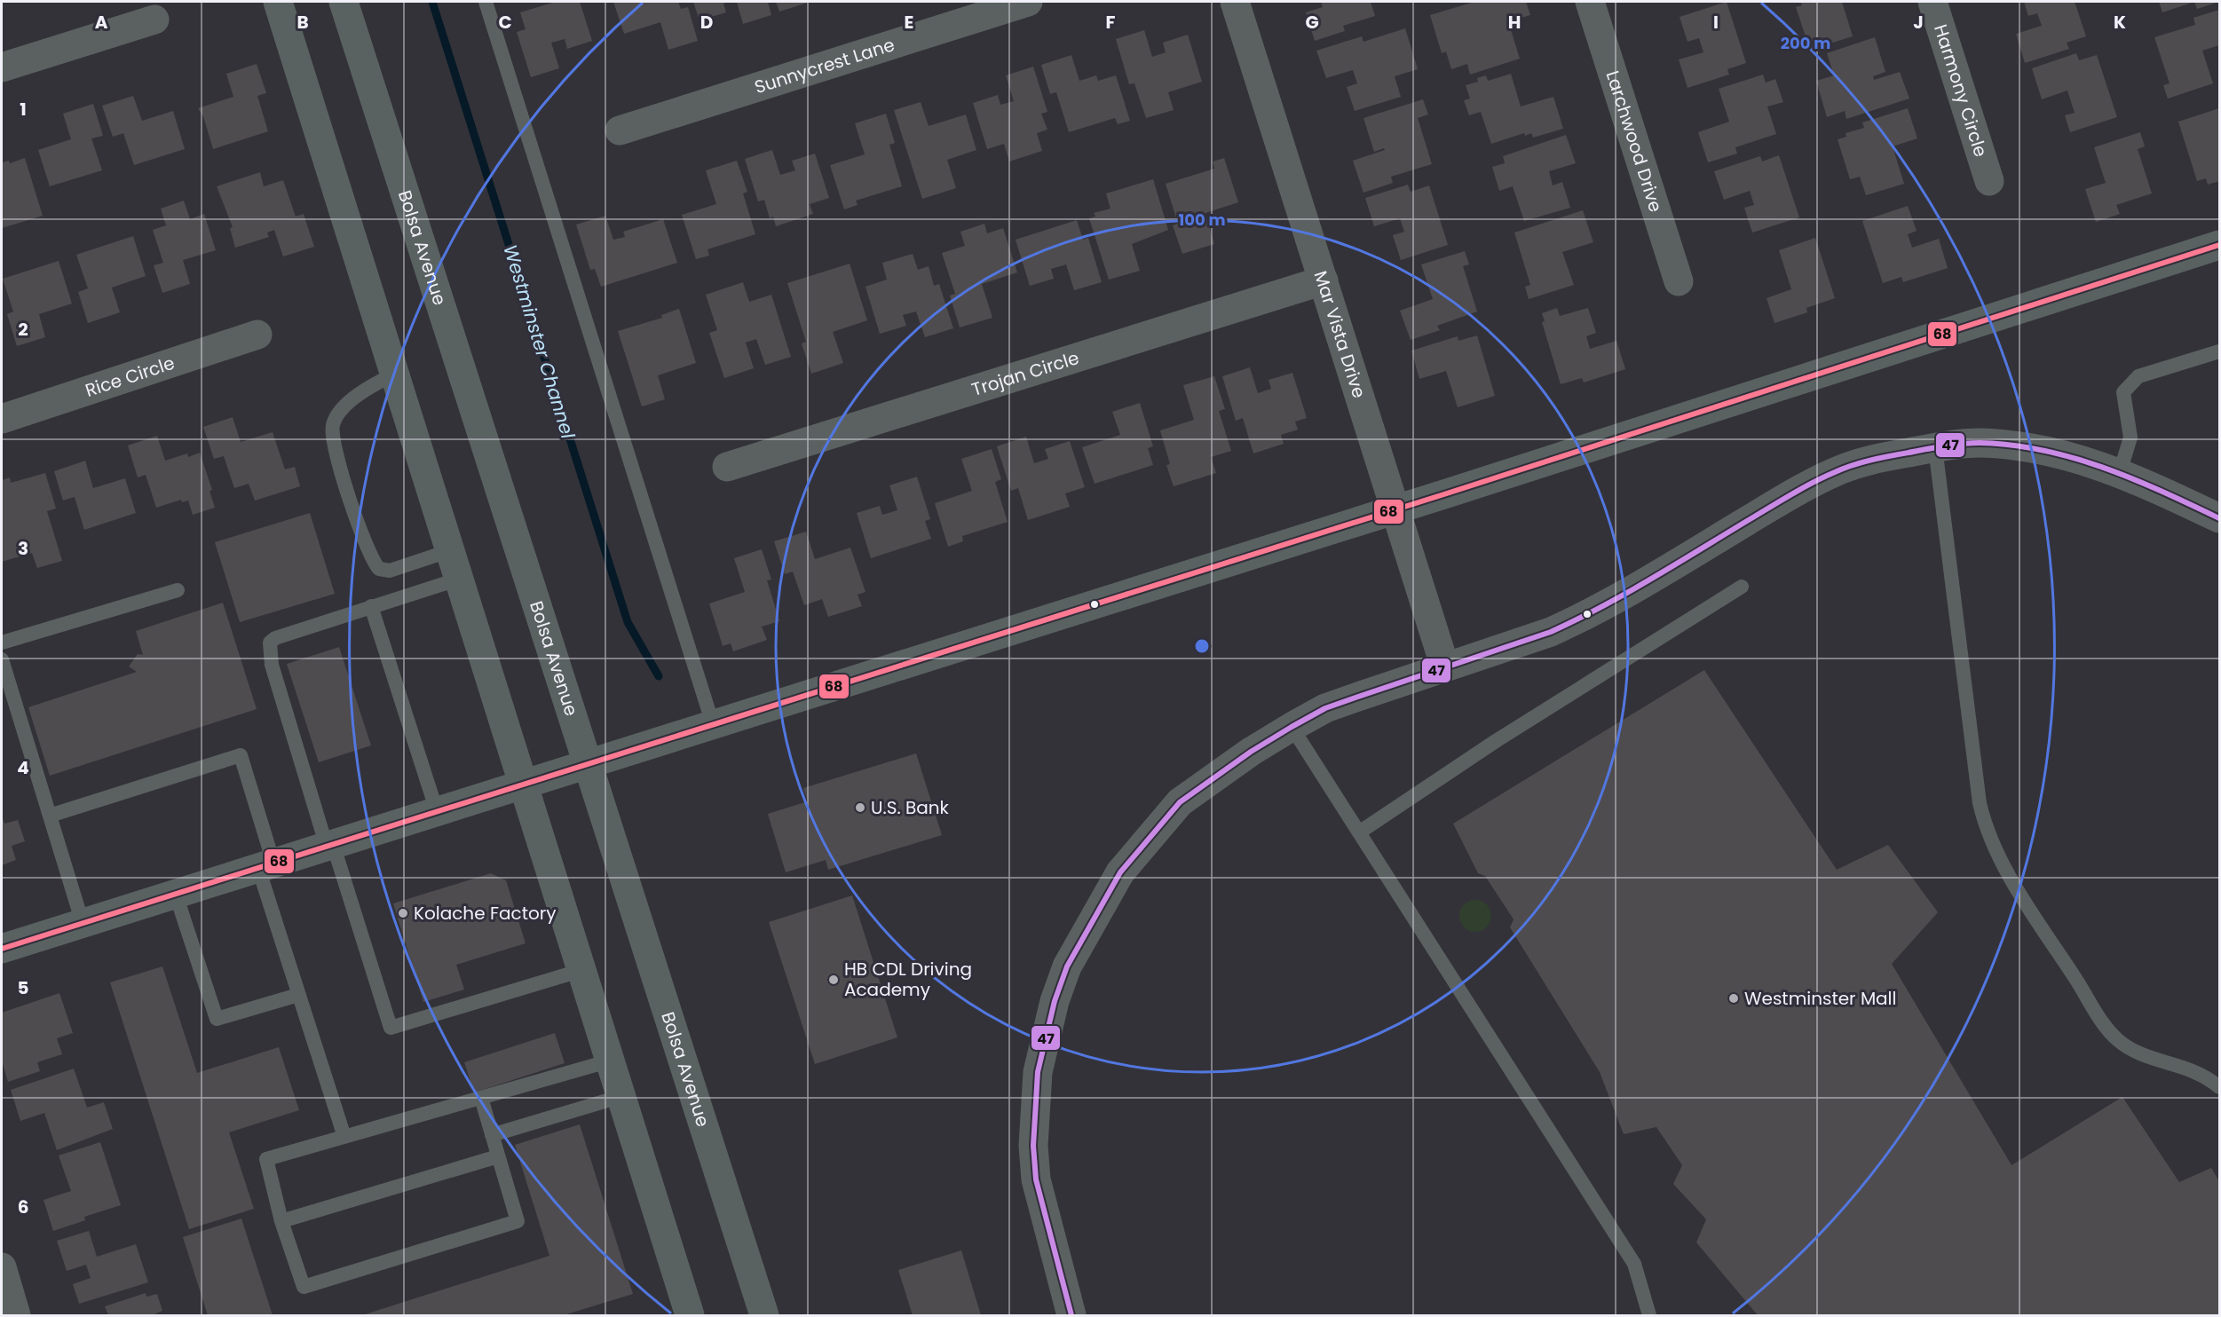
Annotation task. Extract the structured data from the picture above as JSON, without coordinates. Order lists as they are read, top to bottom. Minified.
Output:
{"streets":{"main road":["Bolsa Avenue"],"street":["Sunnycrest Lane","Harmony Circle","Larchwood Drive","Mar Vista Drive","Trojan Circle","Rice Circle"]},"crossings":[["Mar Vista Drive","Trojan Circle"]],"water":["Westminster Channel"],"places":["U.S. Bank","Kolache Factory","HB CDL Driving Academy","Westminster Mall"],"lines":["transit line 68","transit line 47"],"grid":{"columns":["A","B","C","D","E","F","G","H","I","J","K"],"rows":["1","2","3","4","5","6"]},"rings":["200 m","100 m"]}
